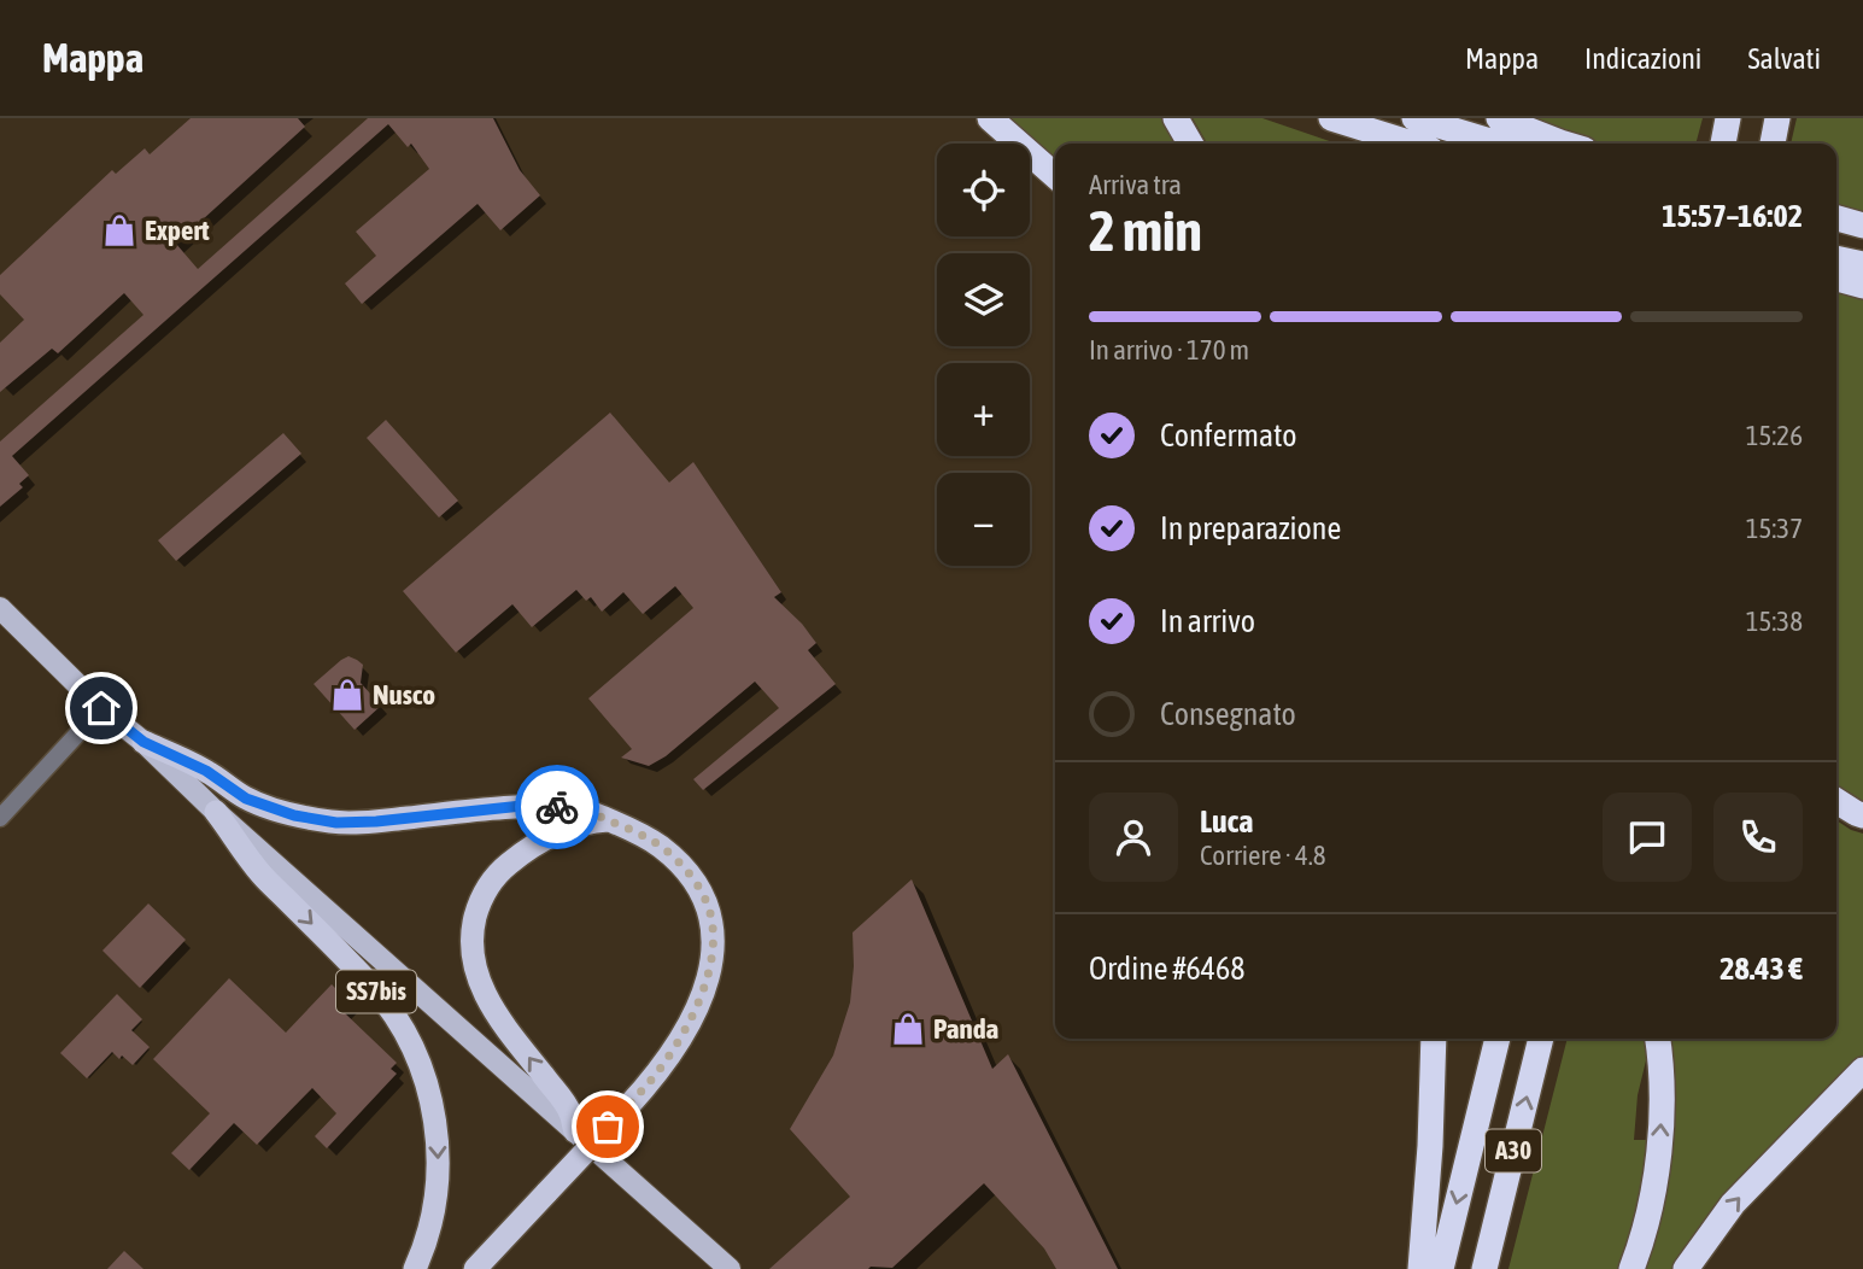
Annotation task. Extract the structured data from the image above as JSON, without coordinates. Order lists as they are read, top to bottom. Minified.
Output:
{"streets":{"highway":["SS7bis","A30"]},"places":{"shop":["Expert","Nusco","Panda"]},"page":{"header":"Mappa","nav":["Mappa","Indicazioni","Salvati"],"map_buttons":["+","−"],"heading":["2 min","Arriva tra","15:57–16:02"],"panel":["Luca","Corriere · 4.8","Ordine #6468","28.43 €"],"bar":"In arrivo · 170 m","list":[["Confermato","15:26"],["In preparazione","15:37"],["In arrivo","15:38"],"Consegnato"]}}
